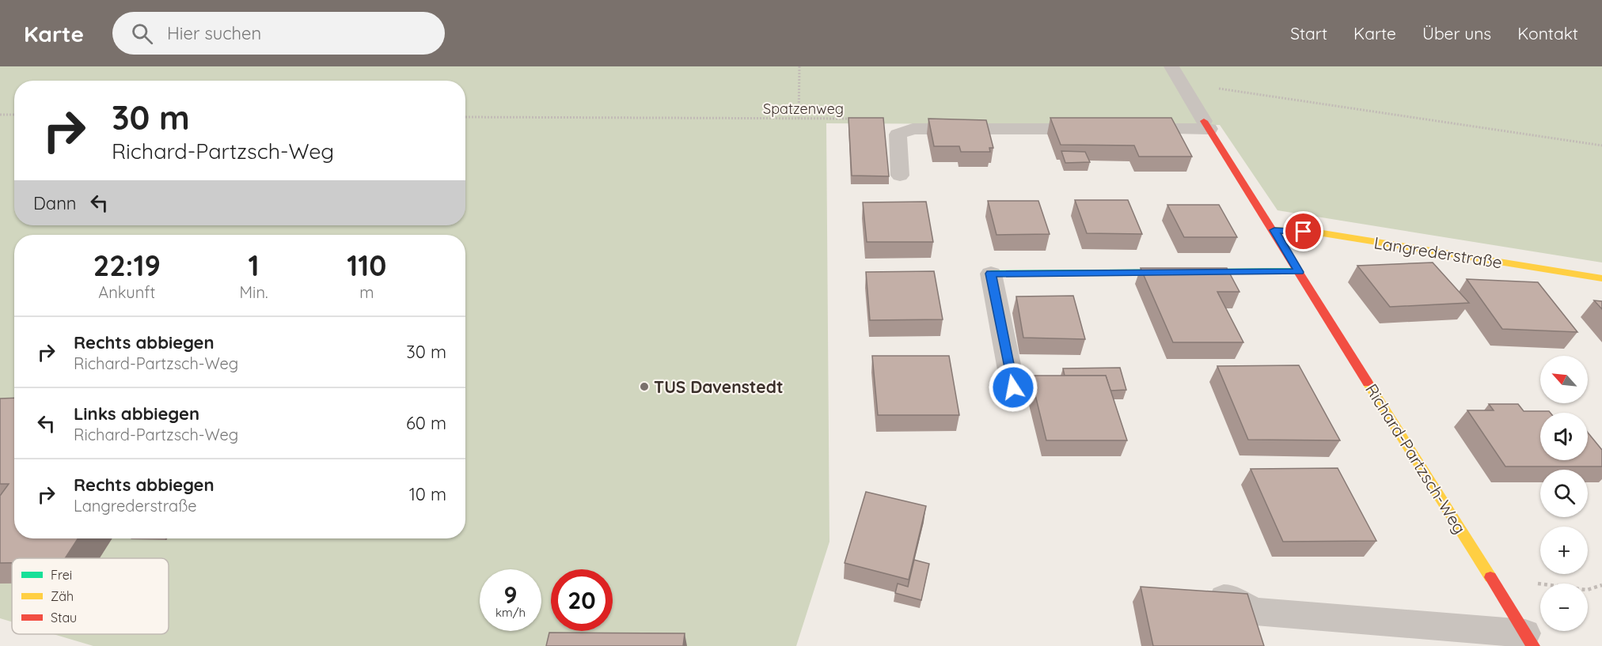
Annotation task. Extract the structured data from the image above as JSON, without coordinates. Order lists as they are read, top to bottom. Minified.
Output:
{"streets":{"street":["Langrederstraße","Richard-Partzsch-Weg"],"path":["Spatzenweg"]},"crossings":[["Langrederstraße","Richard-Partzsch-Weg"]],"places":["TUS Davenstedt"],"legend":["Frei","Zäh","Stau"],"north":"top left","page":{"header":"Karte","search":"Hier suchen","nav":["Start","Karte","Über uns","Kontakt"],"turn":["30 m","Richard-Partzsch-Weg"],"then":"Dann","eta":["22:19","Ankunft","1","Min.","110","m"],"list":[{"name":"Rechts abbiegen","note":"Richard-Partzsch-Weg","value":"30 m"},{"name":"Links abbiegen","note":"Richard-Partzsch-Weg","value":"60 m"},{"name":"Rechts abbiegen","note":"Langrederstraße","value":"10 m"}],"map_buttons":["+","−"],"speed":"9 km/h","limit":"20"}}
